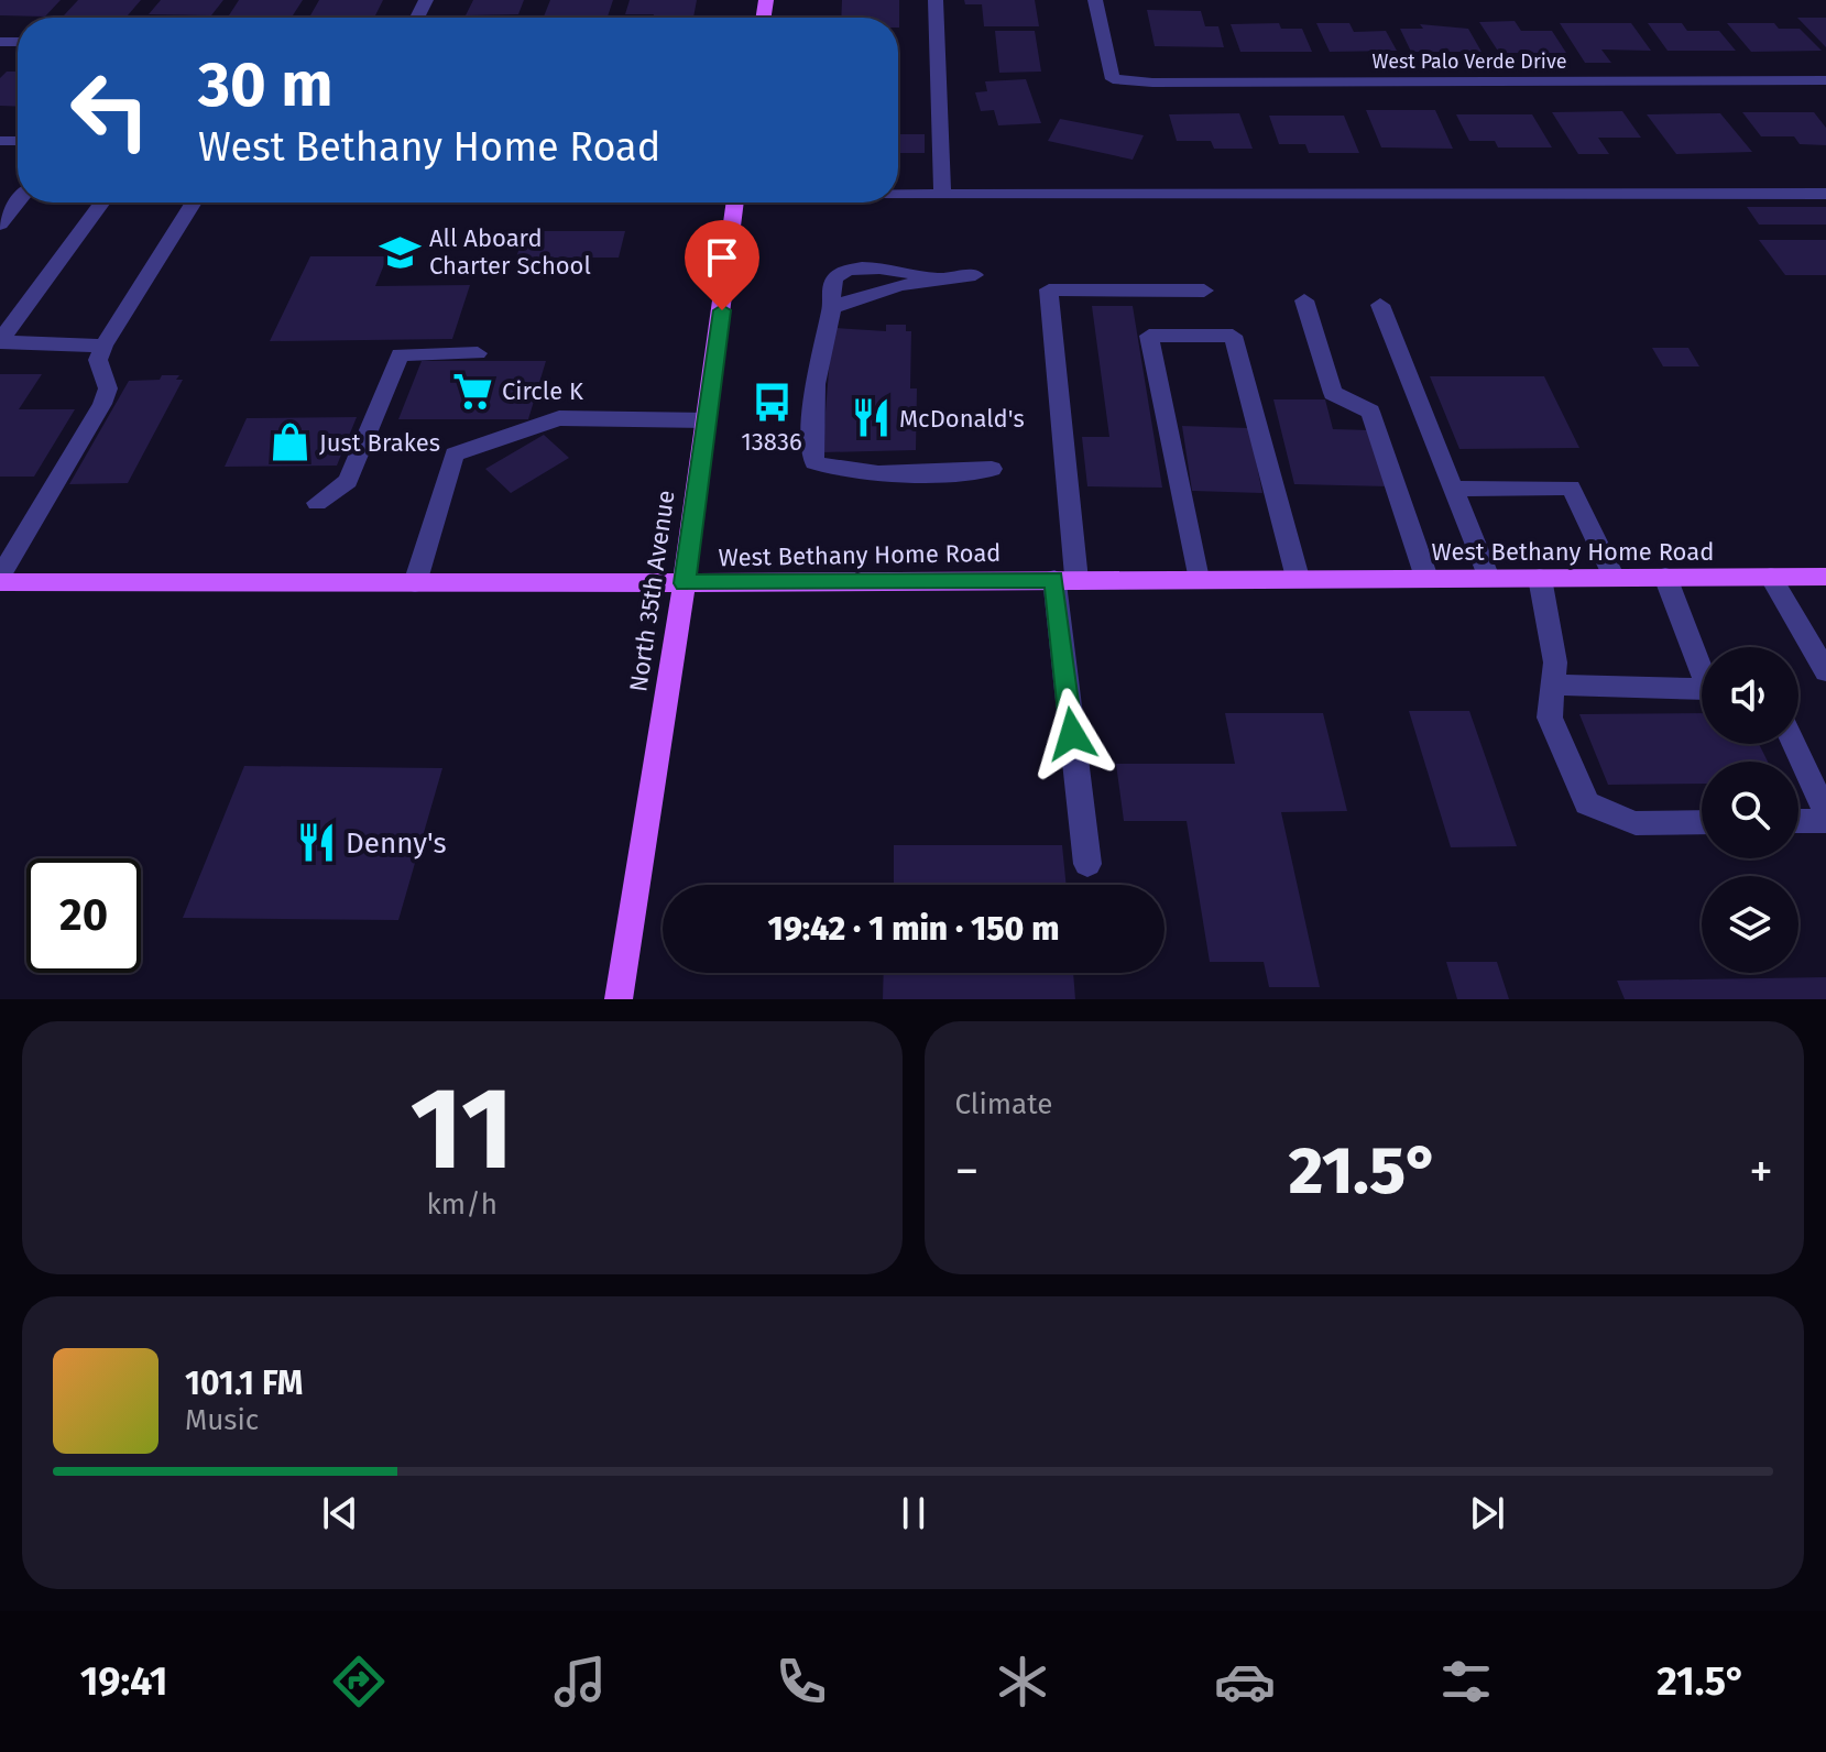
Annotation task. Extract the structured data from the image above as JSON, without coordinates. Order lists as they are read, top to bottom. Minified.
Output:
{"streets":{"main road":["West Bethany Home Road","North 35th Avenue"],"street":["West Palo Verde Drive"]},"crossings":[["West Bethany Home Road","North 35th Avenue"]],"places":{"school or university":["All Aboard Charter School"],"supermarket":["Circle K"],"bus stop":["13836"],"restaurant":["McDonald's","Denny's"],"shop":["Just Brakes"]},"page":{"turn":["30 m","West Bethany Home Road"],"limit":"20","trip":"19:42 · 1 min · 150 m","tile":[["11","km/h"],"Climate"],"heat":["−","21.5°","+"],"song":["101.1 FM","Music"],"tabs":["19:41","21.5°"]}}
